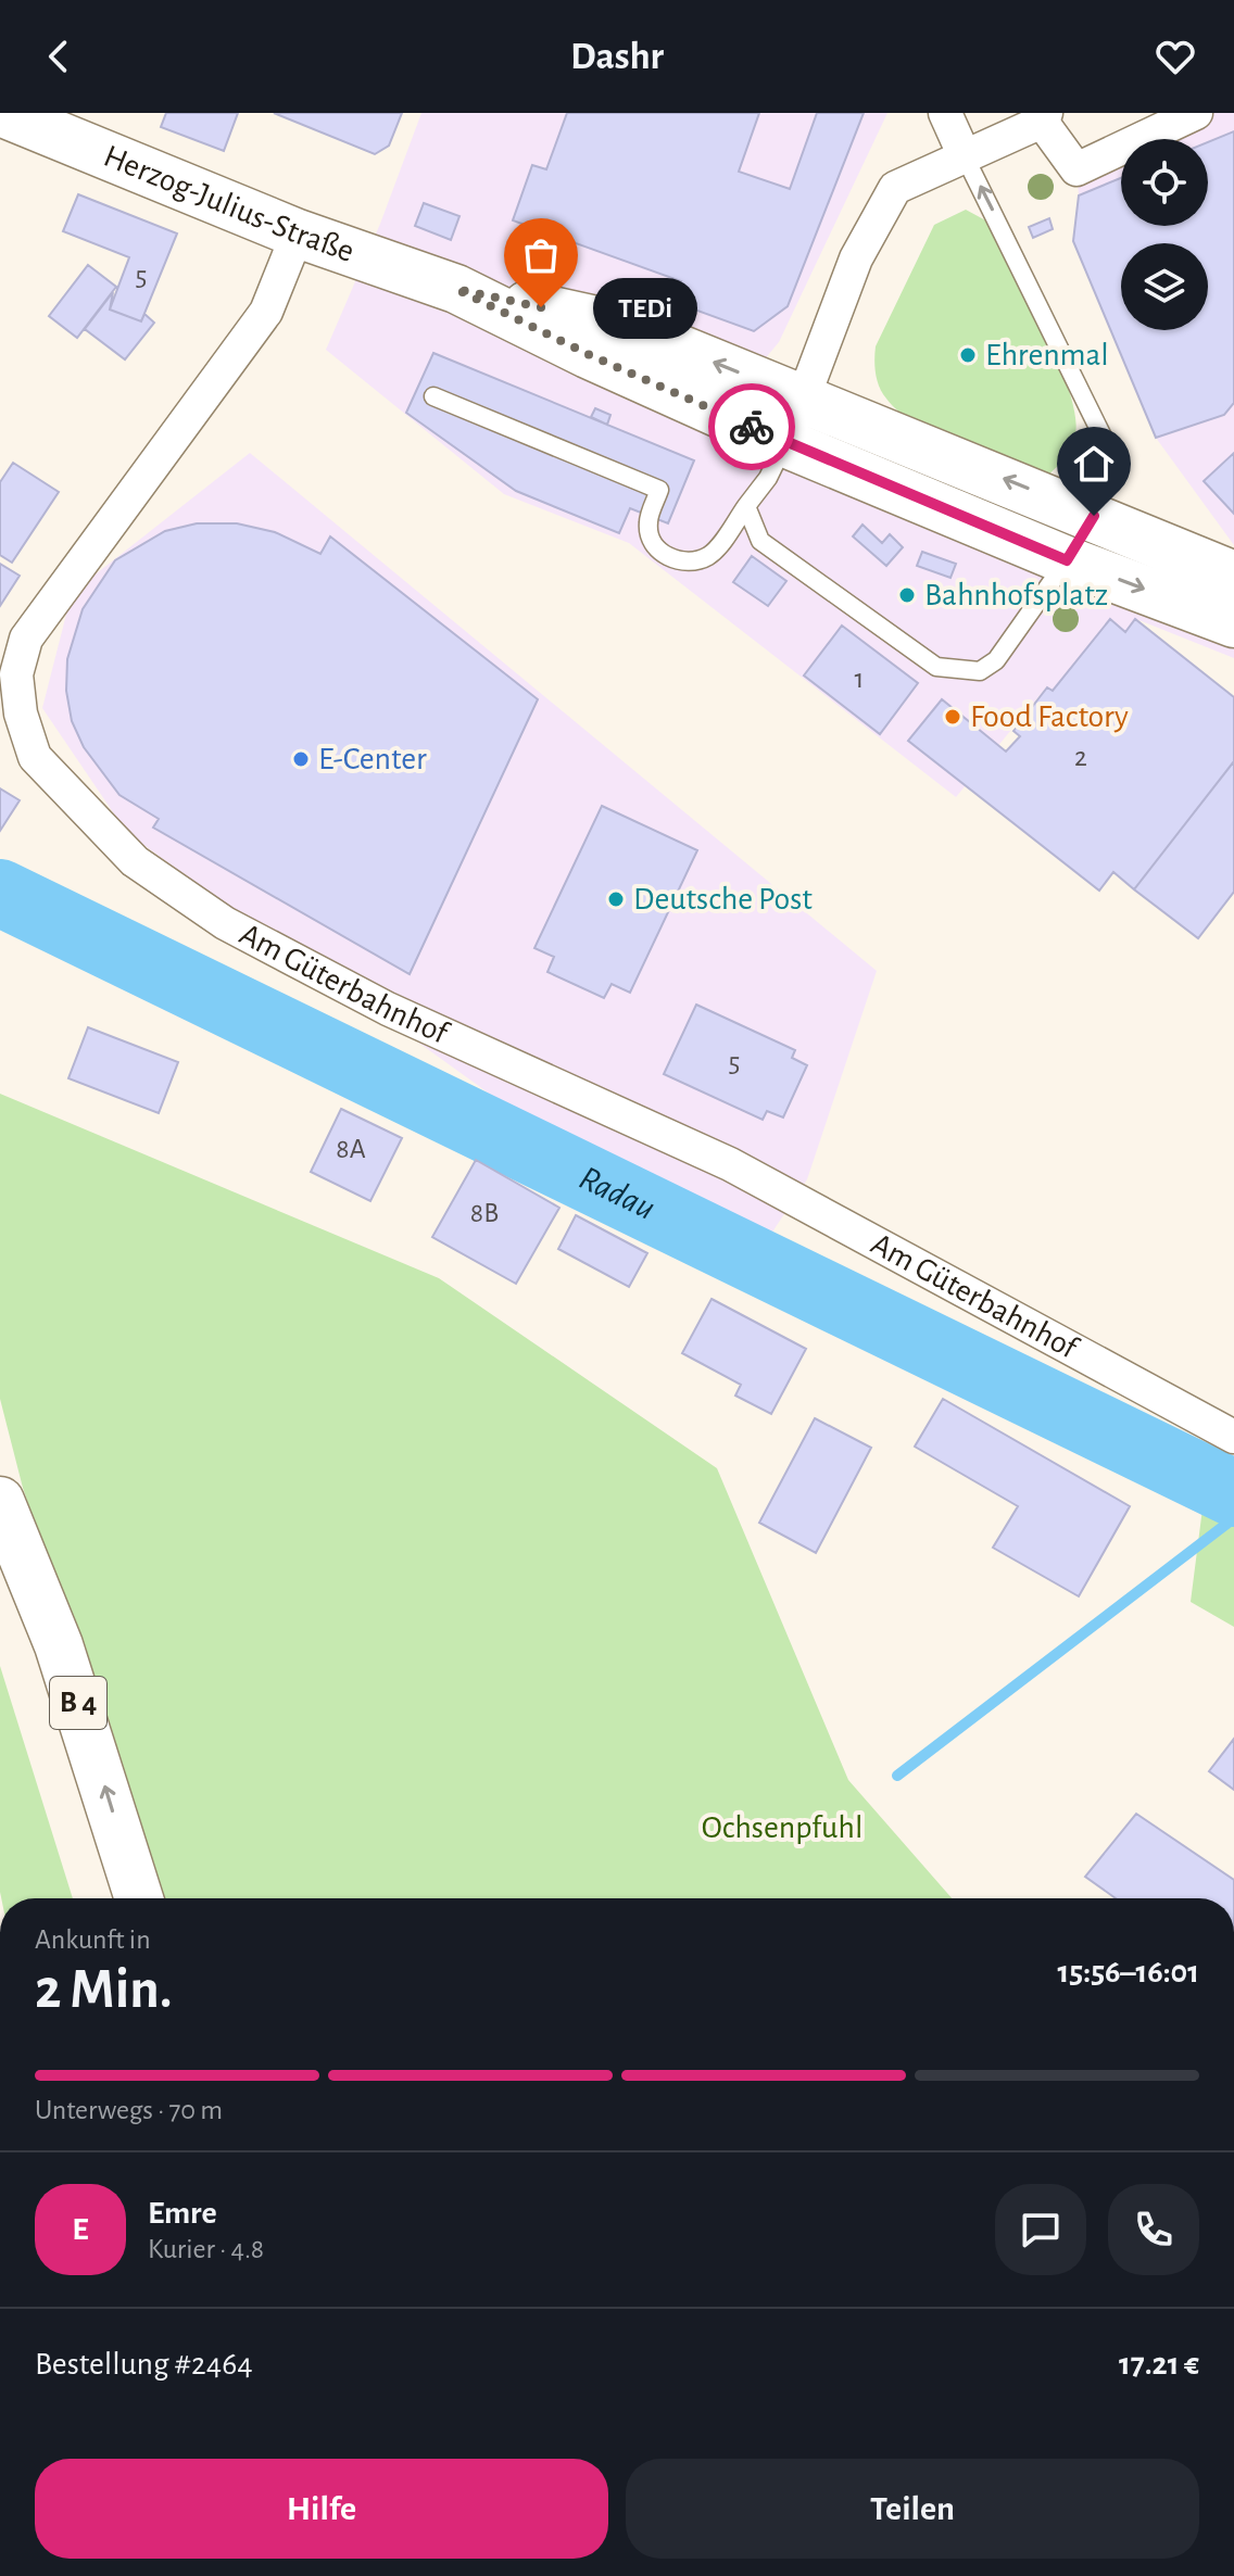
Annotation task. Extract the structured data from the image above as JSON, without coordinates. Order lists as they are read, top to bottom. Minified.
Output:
{"streets":{"main road":["Herzog-Julius-Straße","B 4"],"street":["Am Güterbahnhof"]},"crossings":[["Herzog-Julius-Straße","Am Güterbahnhof"]],"water":["Radau"],"parks":["Ochsenpfuhl"],"places":["TEDi","Ehrenmal","Bahnhofsplatz","Food Factory","E-Center","Deutsche Post"],"house_numbers":["5","1","2","5","8A","8B"],"page":{"header":"Dashr","bubble":"TEDi","heading":["2 Min.","Ankunft in","15:56–16:01"],"panel":["Emre","Kurier · 4.8","Bestellung #2464","17.21 €"],"bar":"Unterwegs · 70 m","round":"E","buttons":["Hilfe","Teilen"]}}
